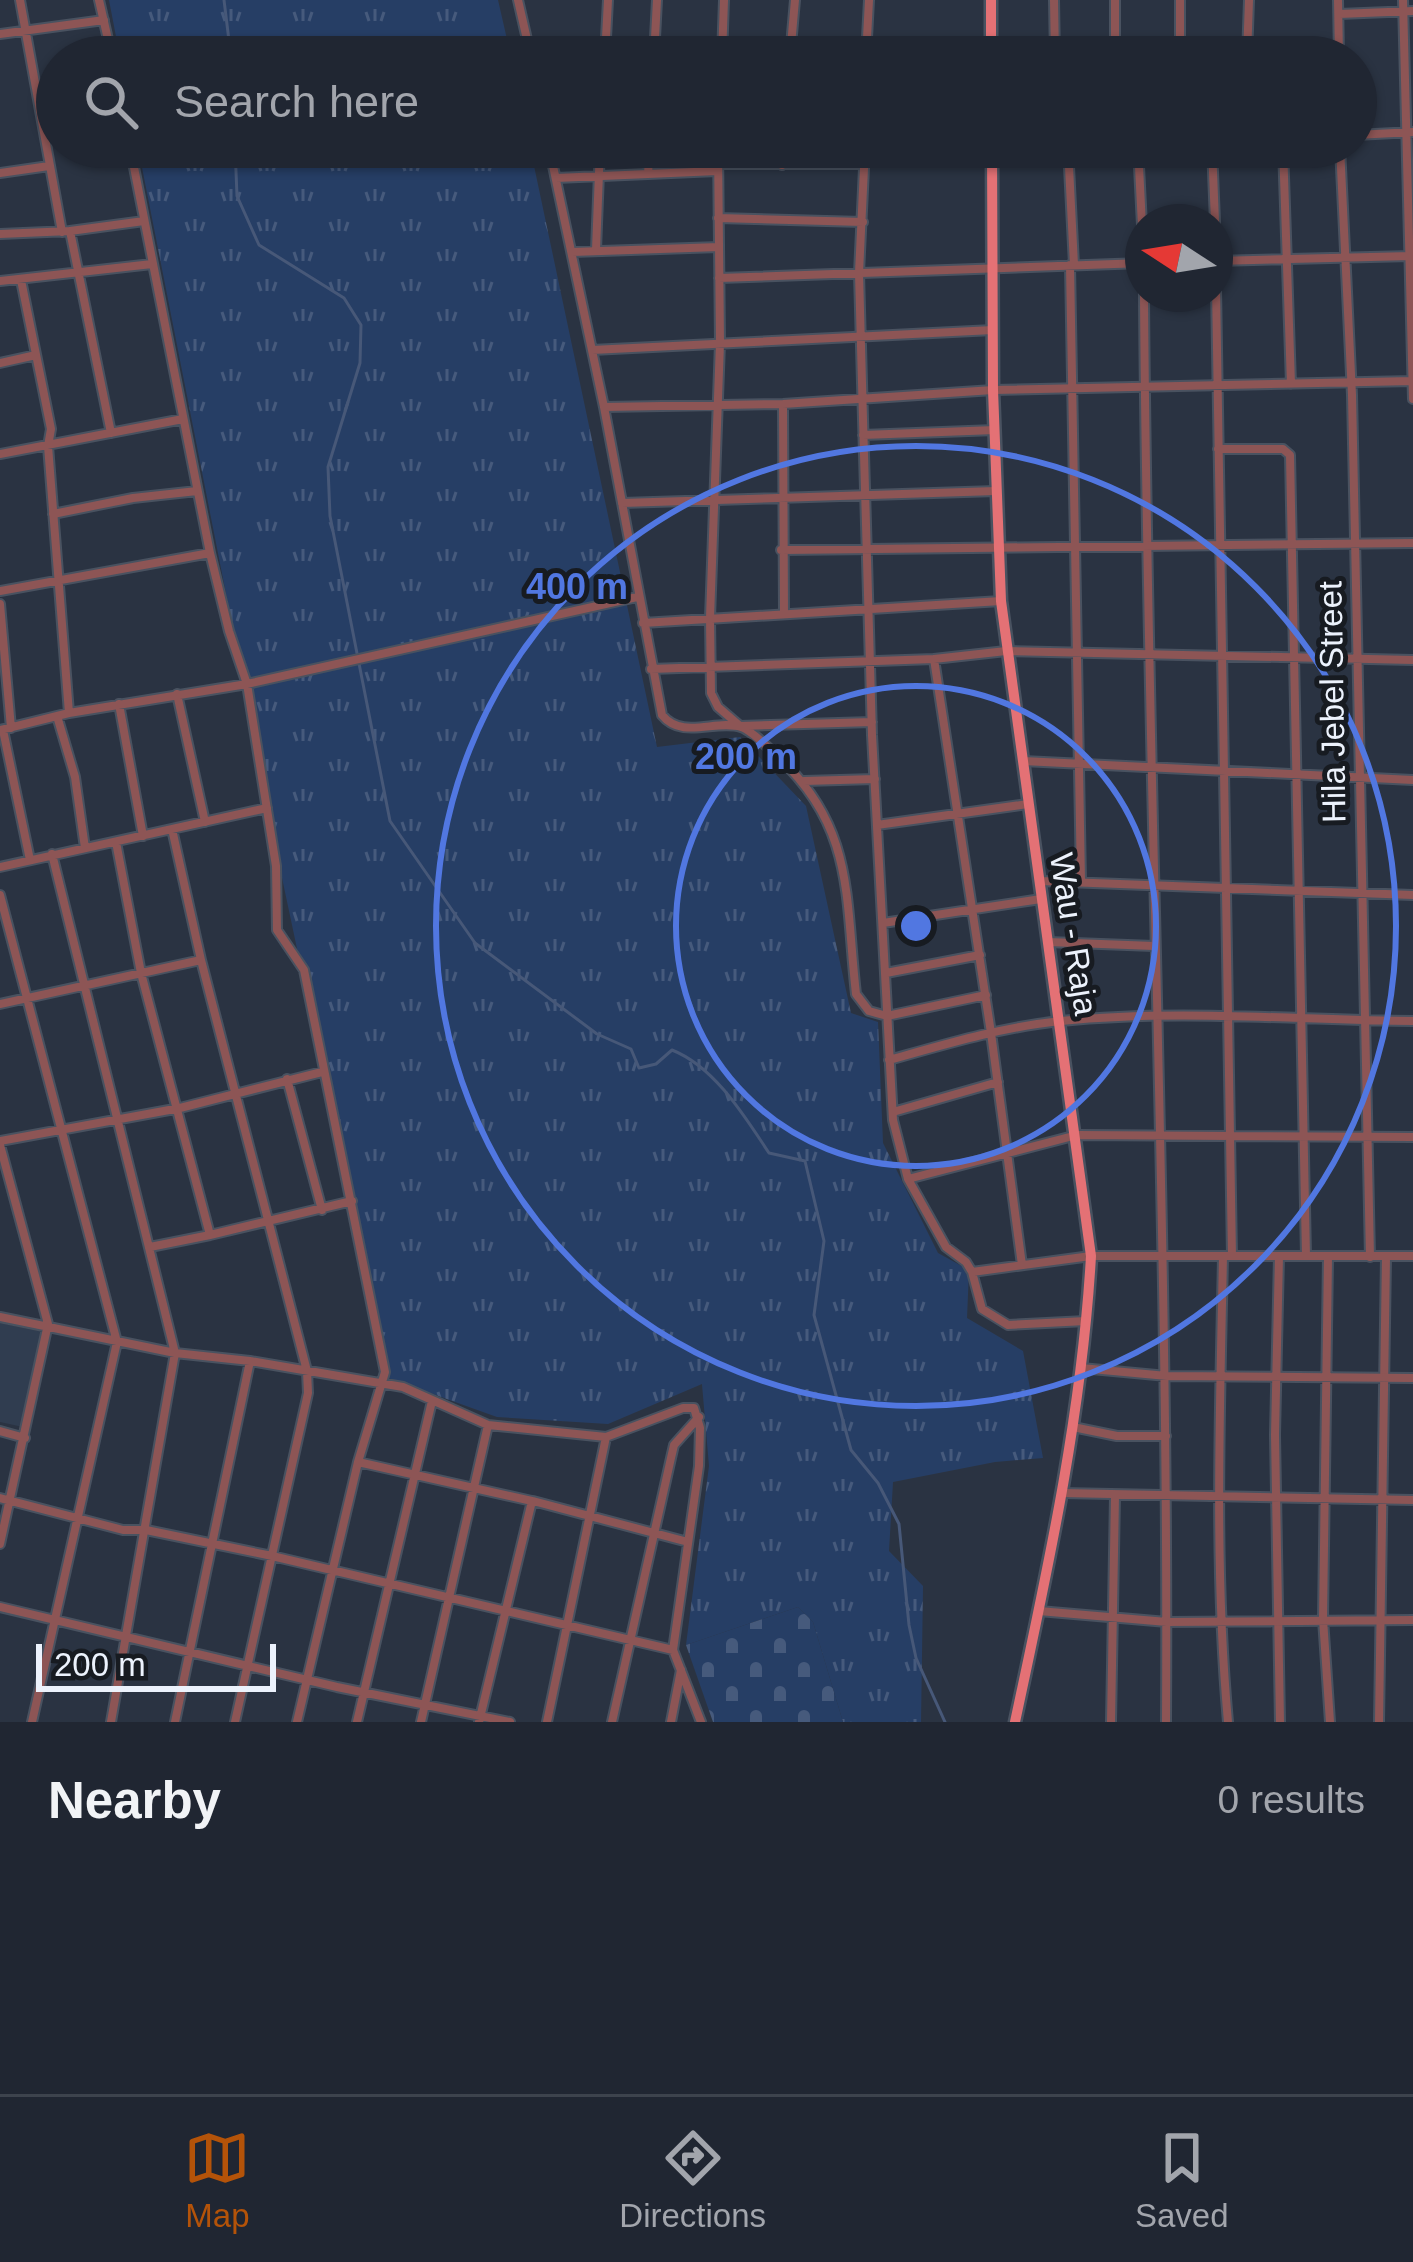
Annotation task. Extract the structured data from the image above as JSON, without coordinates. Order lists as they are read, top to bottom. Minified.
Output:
{"streets":{"main road":["Wau - Raja"],"street":["Hila Jebel Street"]},"scale_bar":"200 m","north":"left","page":{"search":"Search here","scale":"200 m","heading":["Nearby","0 results"],"nav":["Map","Directions","Saved"]},"rings":["400 m","200 m"]}
